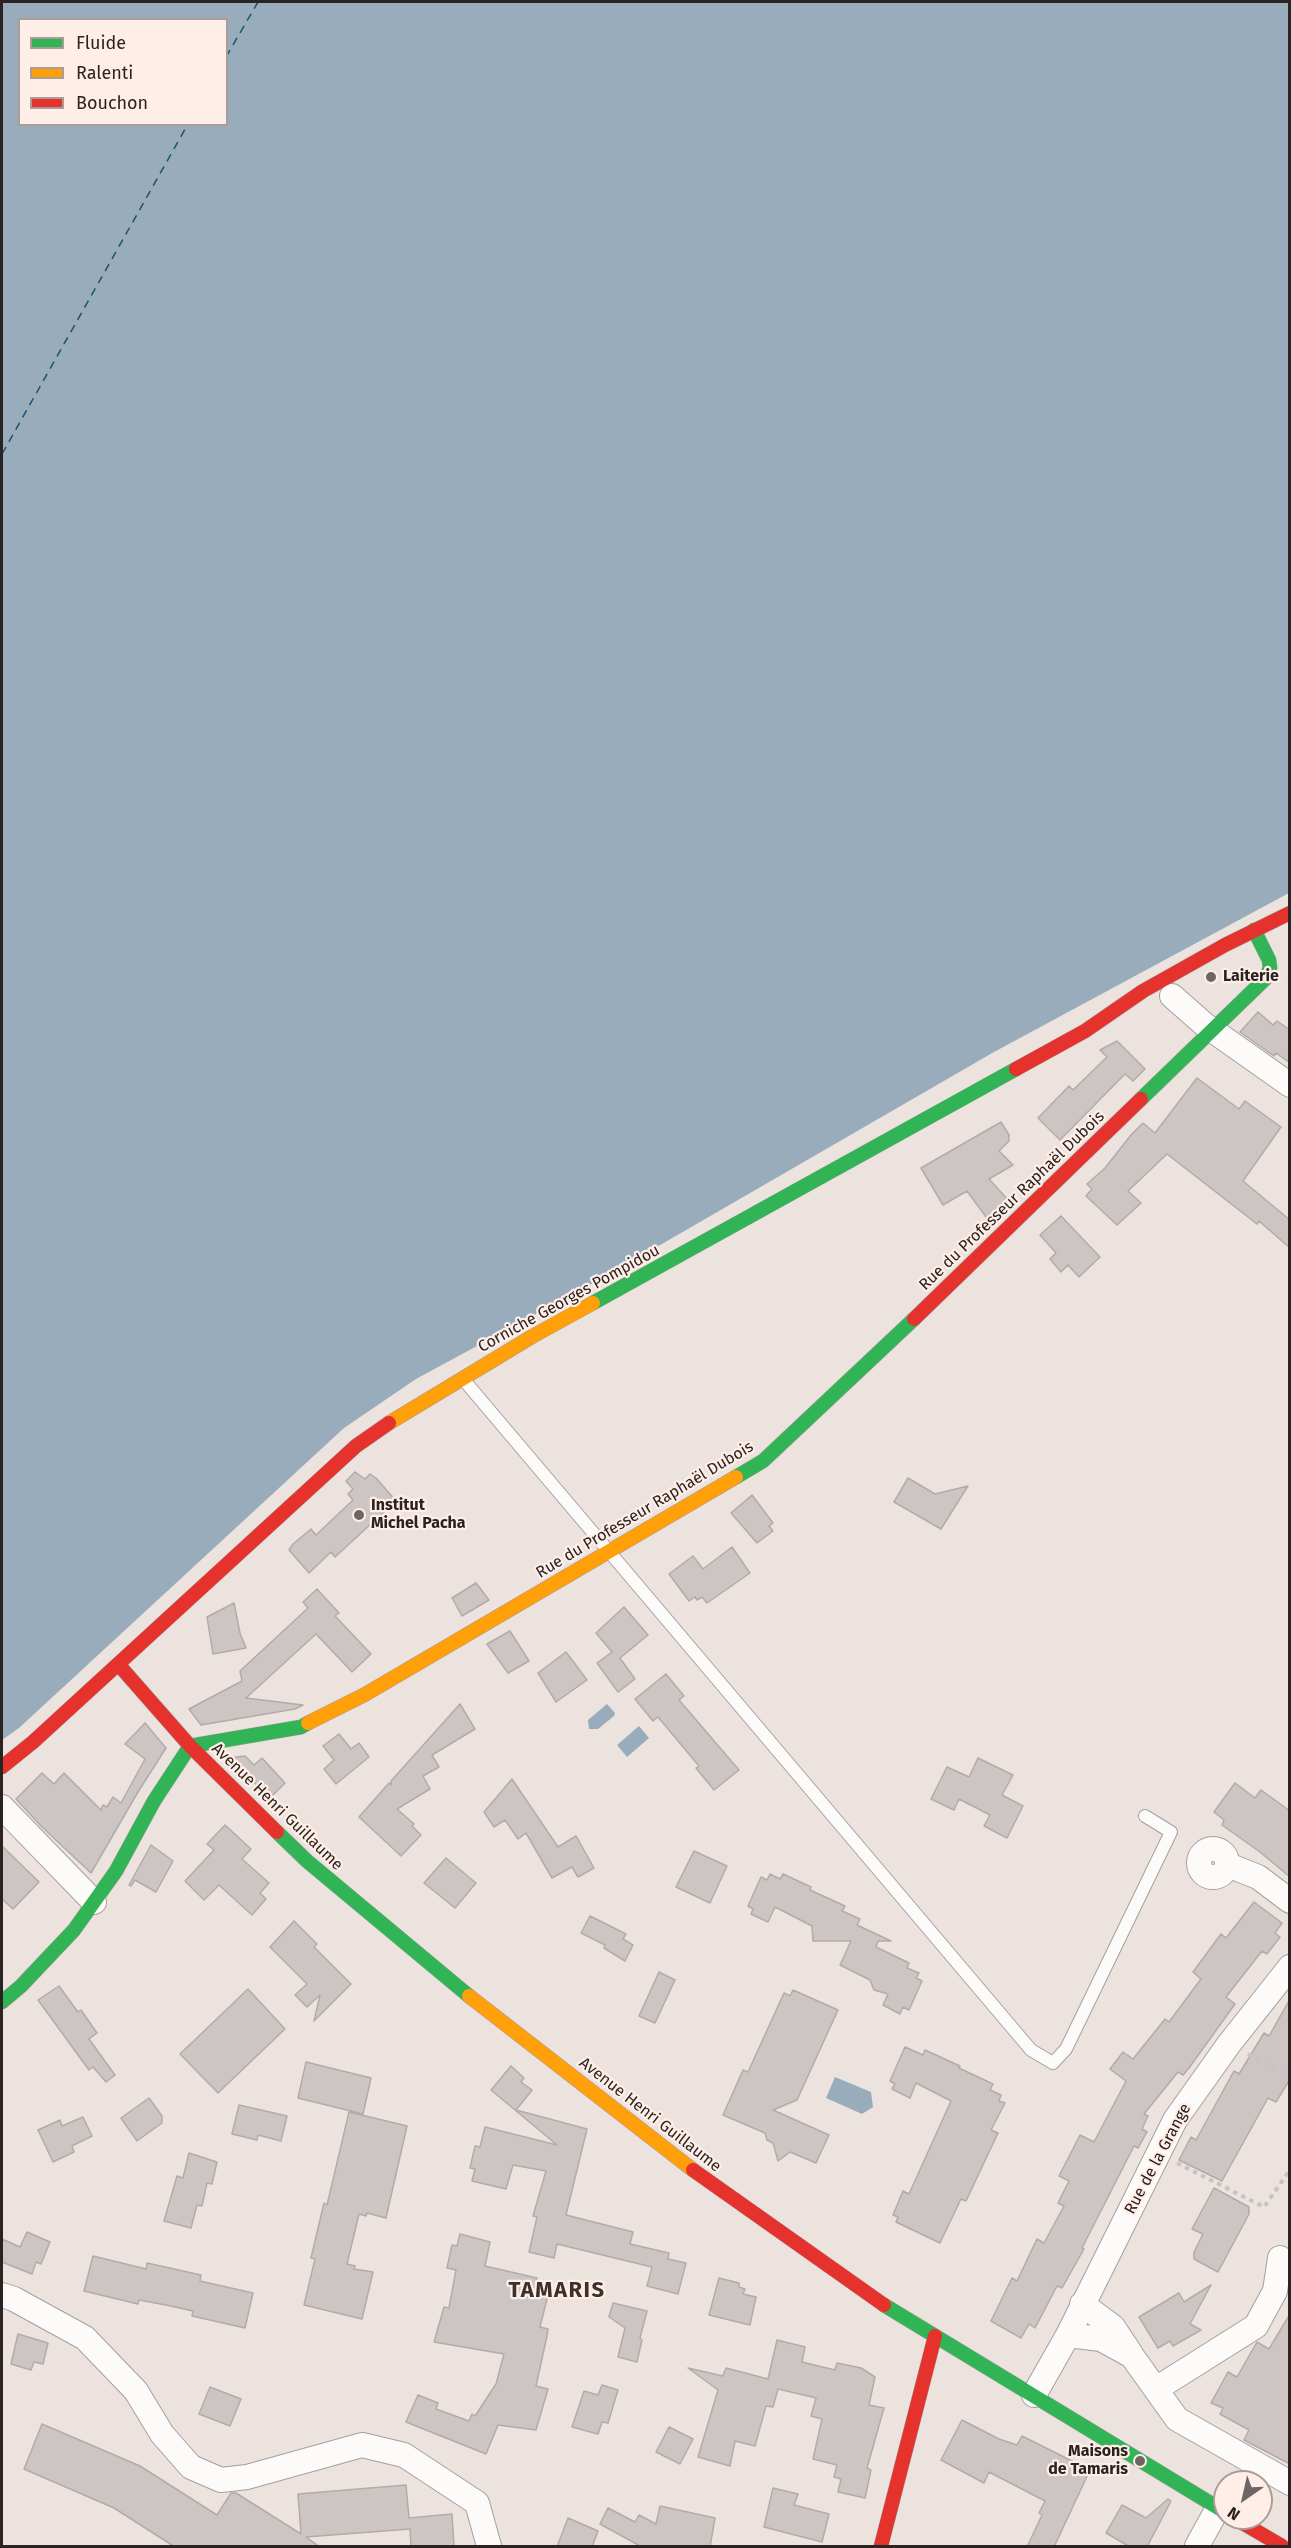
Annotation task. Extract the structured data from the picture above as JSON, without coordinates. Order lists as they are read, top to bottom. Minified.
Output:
{"streets":{"street":["Rue du Professeur Raphaël Dubois","Corniche Georges Pompidou","Avenue Henri Guillaume","Rue de la Grange"]},"crossings":[["Rue du Professeur Raphaël Dubois","Corniche Georges Pompidou"],["Rue du Professeur Raphaël Dubois","Avenue Henri Guillaume"],["Corniche Georges Pompidou","Avenue Henri Guillaume"],["Avenue Henri Guillaume","Rue de la Grange"]],"districts":["TAMARIS"],"places":["Laiterie","Institut Michel Pacha","Maisons de Tamaris"],"legend":["Fluide","Ralenti","Bouchon"],"north":"bottom left"}
